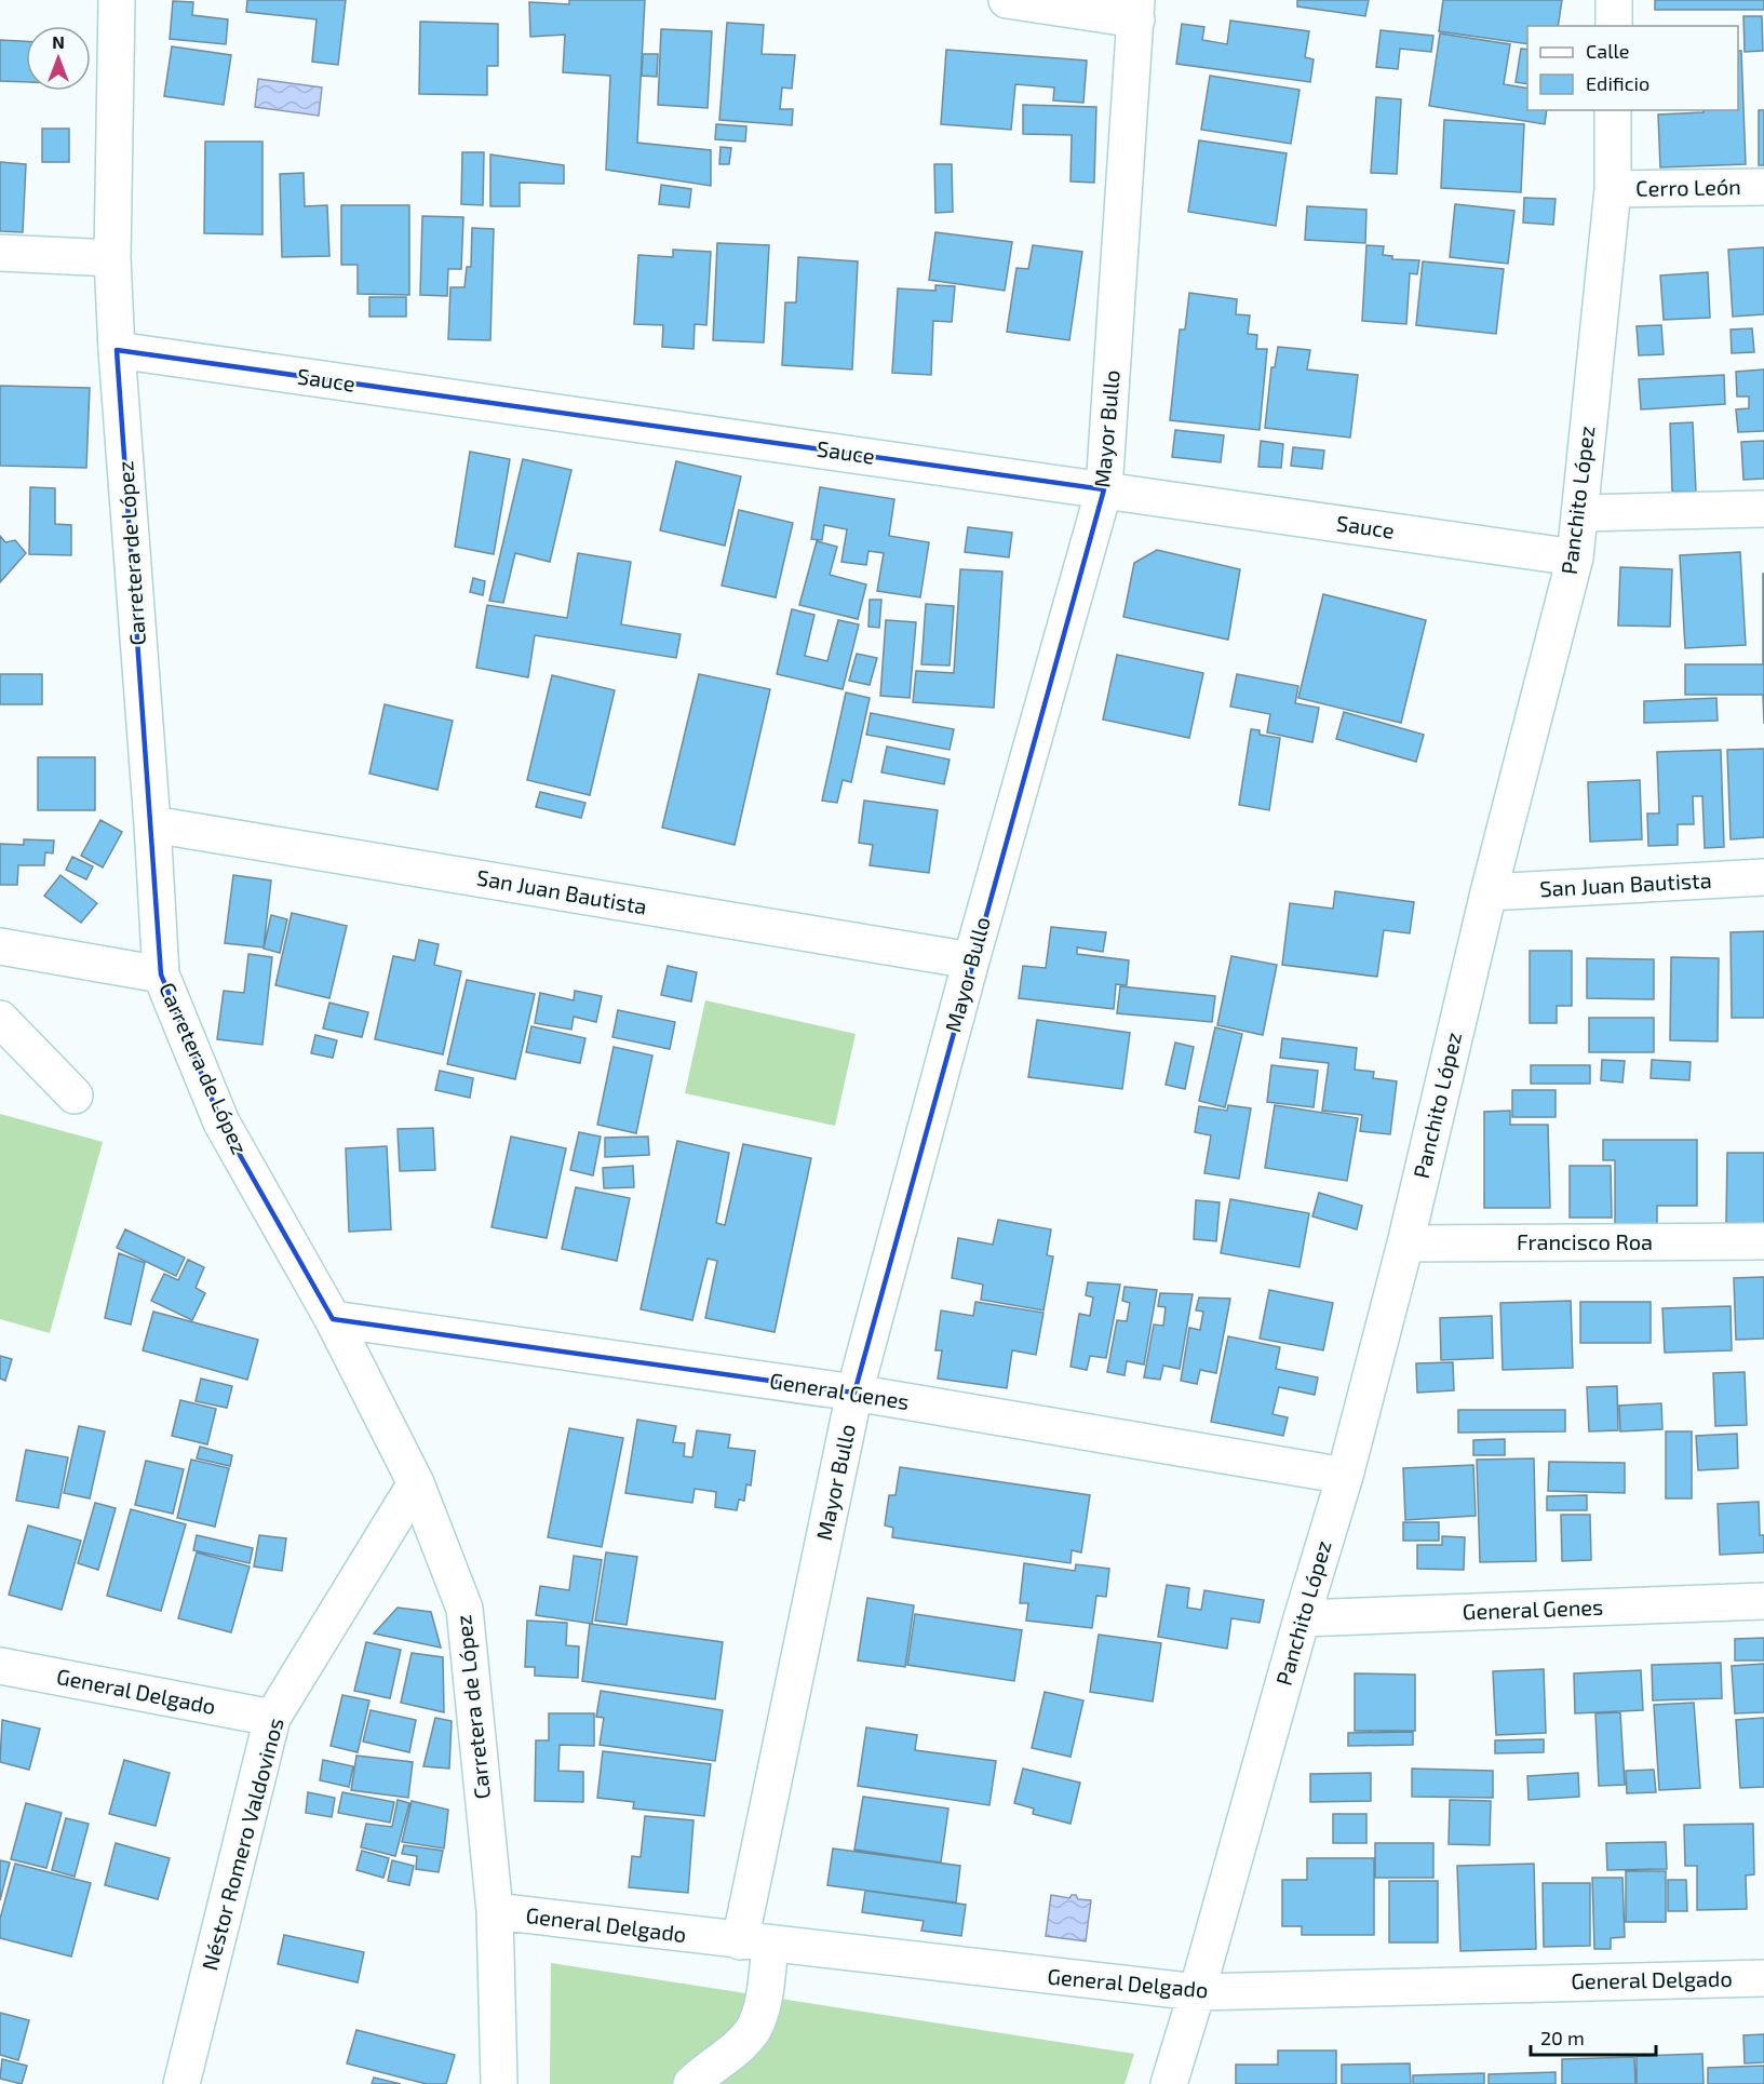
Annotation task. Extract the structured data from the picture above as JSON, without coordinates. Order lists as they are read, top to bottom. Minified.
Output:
{"streets":{"street":["Cerro León","Sauce","Mayor Bullo","Panchito López","Carretera de López","San Juan Bautista","Francisco Roa","General Genes","General Delgado","Néstor Romero Valdovinos"]},"crossings":[["Cerro León","Panchito López"],["Sauce","Mayor Bullo"],["Sauce","Panchito López"],["Sauce","Carretera de López"],["Mayor Bullo","San Juan Bautista"],["Mayor Bullo","General Genes"],["Mayor Bullo","General Delgado"],["Panchito López","San Juan Bautista"],["Panchito López","Francisco Roa"],["Panchito López","General Genes"],["Panchito López","General Delgado"],["Carretera de López","San Juan Bautista"],["Carretera de López","General Genes"],["Carretera de López","General Delgado"],["Carretera de López","Néstor Romero Valdovinos"],["General Delgado","Néstor Romero Valdovinos"]],"legend":["Calle","Edificio"],"scale_bar":"20 m","north":"top"}
